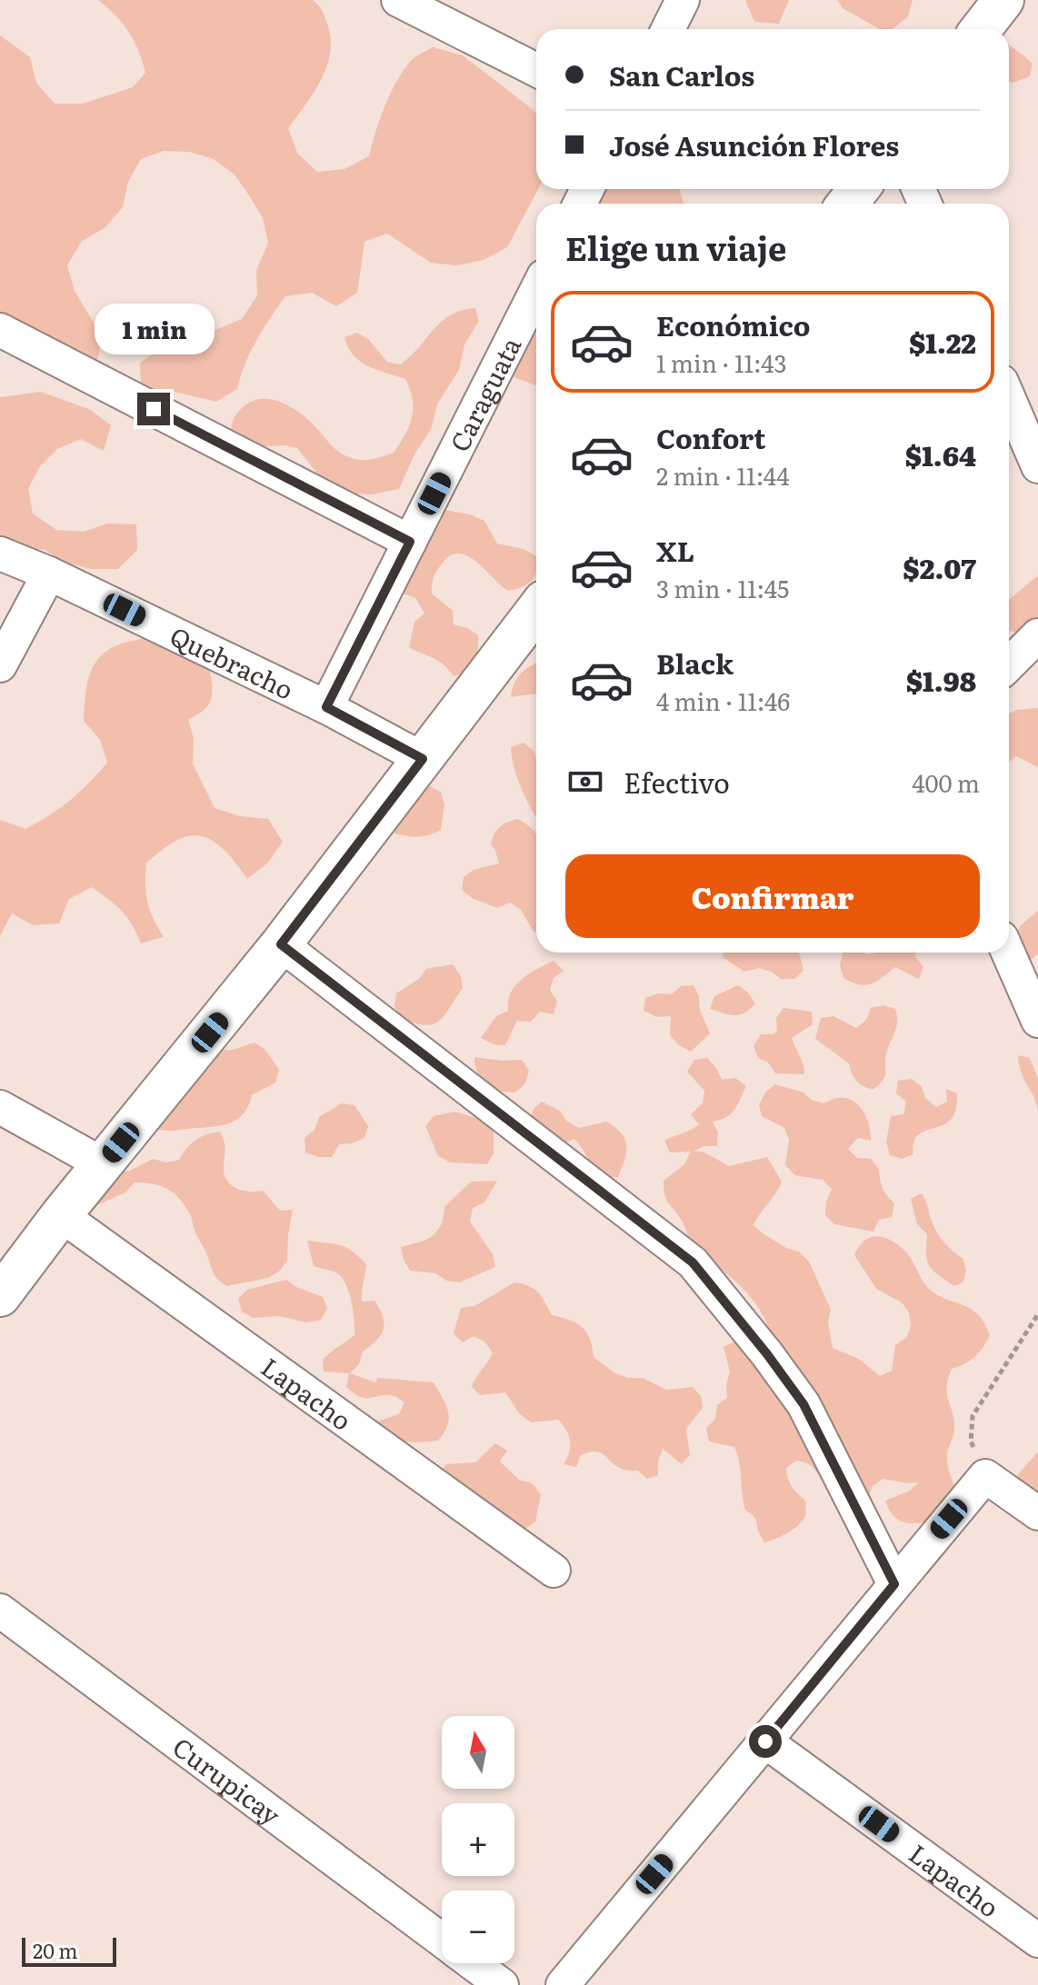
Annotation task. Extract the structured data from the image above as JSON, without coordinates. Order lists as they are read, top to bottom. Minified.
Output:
{"streets":{"street":["Caraguata","Quebracho","Lapacho","Curupicay"]},"crossings":[["Caraguata","Quebracho"]],"scale_bar":"20 m","north":"top","page":{"banner":["San Carlos","José Asunción Flores"],"heading":"Elige un viaje","list":[{"name":"Económico","note":"1 min · 11:43","value":"$1.22"},{"name":"Confort","note":"2 min · 11:44","value":"$1.64"},{"name":"XL","note":"3 min · 11:45","value":"$2.07"},{"name":"Black","note":"4 min · 11:46","value":"$1.98"}],"bubble":"1 min","pay":["Efectivo","400 m"],"buttons":"Confirmar","map_buttons":["+","−"],"scale":"20 m"}}
